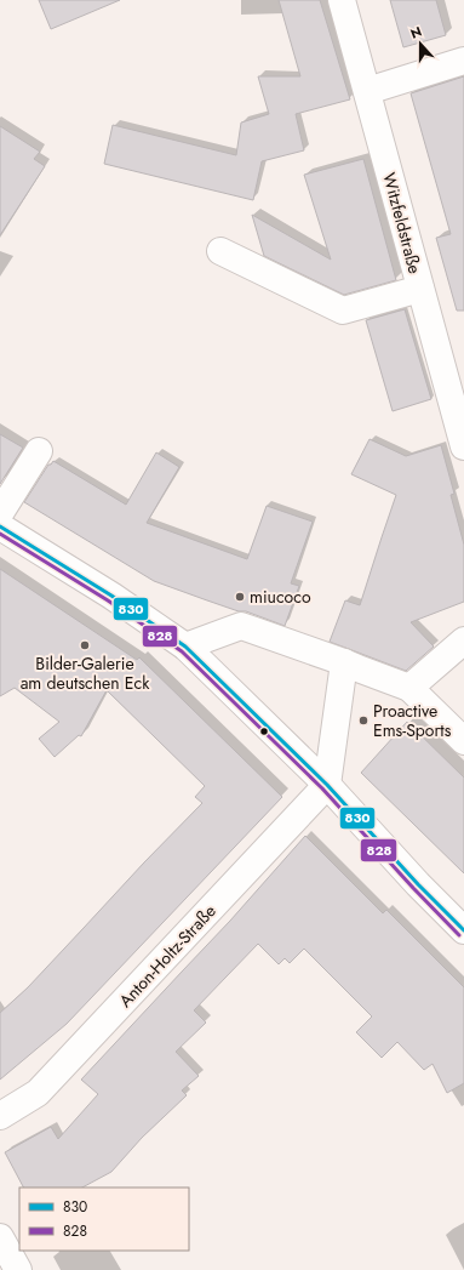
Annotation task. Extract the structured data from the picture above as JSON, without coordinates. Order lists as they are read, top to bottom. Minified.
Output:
{"streets":{"street":["Witzfeldstraße","Anton-Holtz-Straße"]},"places":["miucoco","Bilder-Galerie am deutschen Eck","Proactive Ems-Sports"],"lines":["transit line 830","transit line 828"],"legend":["830","828"],"north":"top"}
